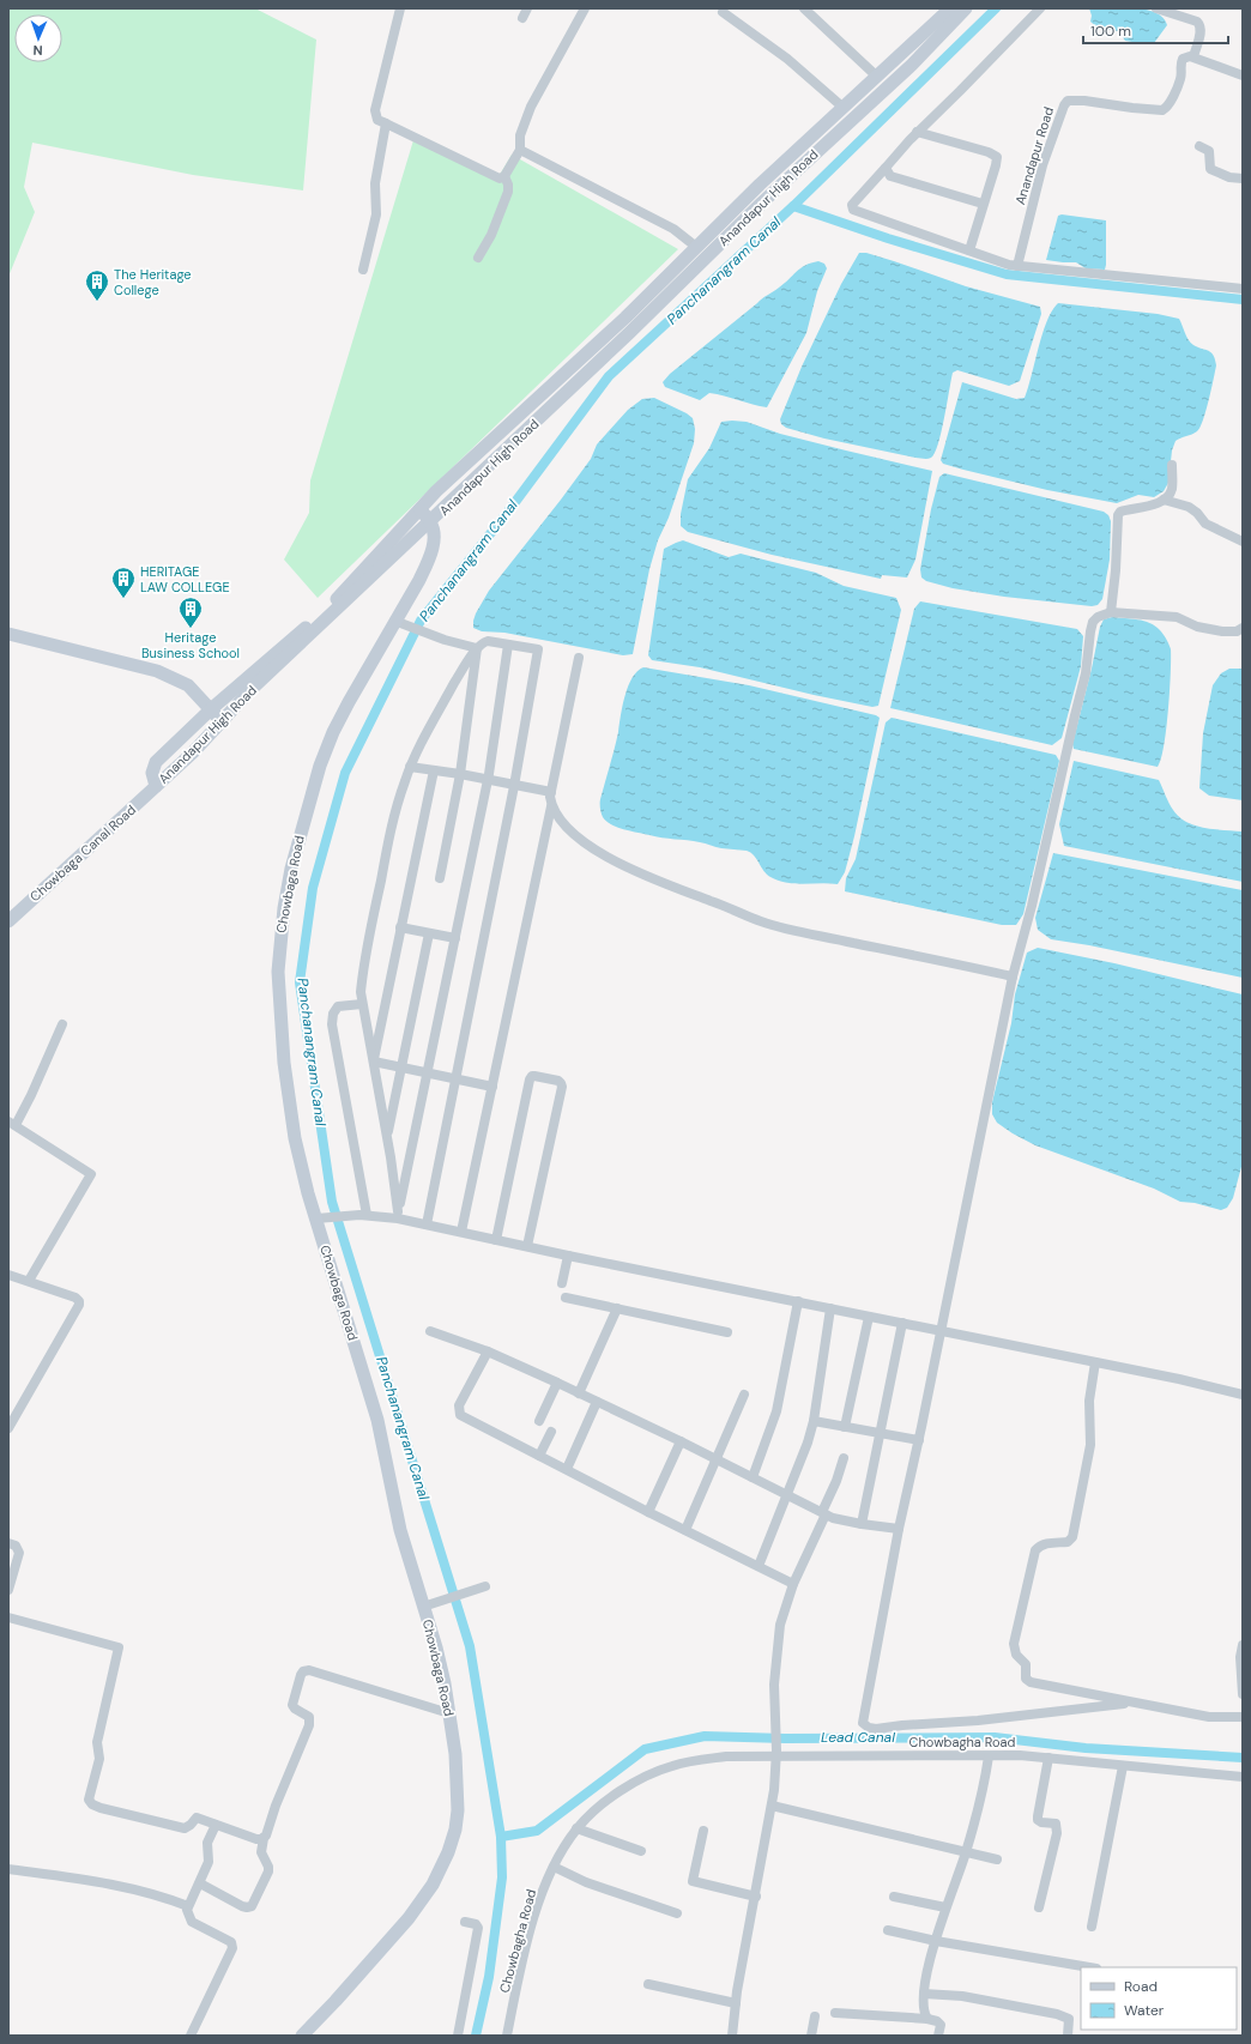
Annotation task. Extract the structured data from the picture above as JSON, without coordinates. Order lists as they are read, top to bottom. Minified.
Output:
{"streets":{"main road":["Anandapur High Road","Chowbaga Canal Road","Chowbaga Road"],"street":["Anandapur Road","Chowbagha Road"]},"crossings":[["Anandapur High Road","Chowbaga Canal Road"],["Anandapur High Road","Chowbaga Road"]],"water":["Panchanangram Canal","Lead Canal"],"places":{"building":["The Heritage College","HERITAGE LAW COLLEGE","Heritage Business School"]},"legend":["Road","Water"],"scale_bar":"100 m","north":"bottom"}
